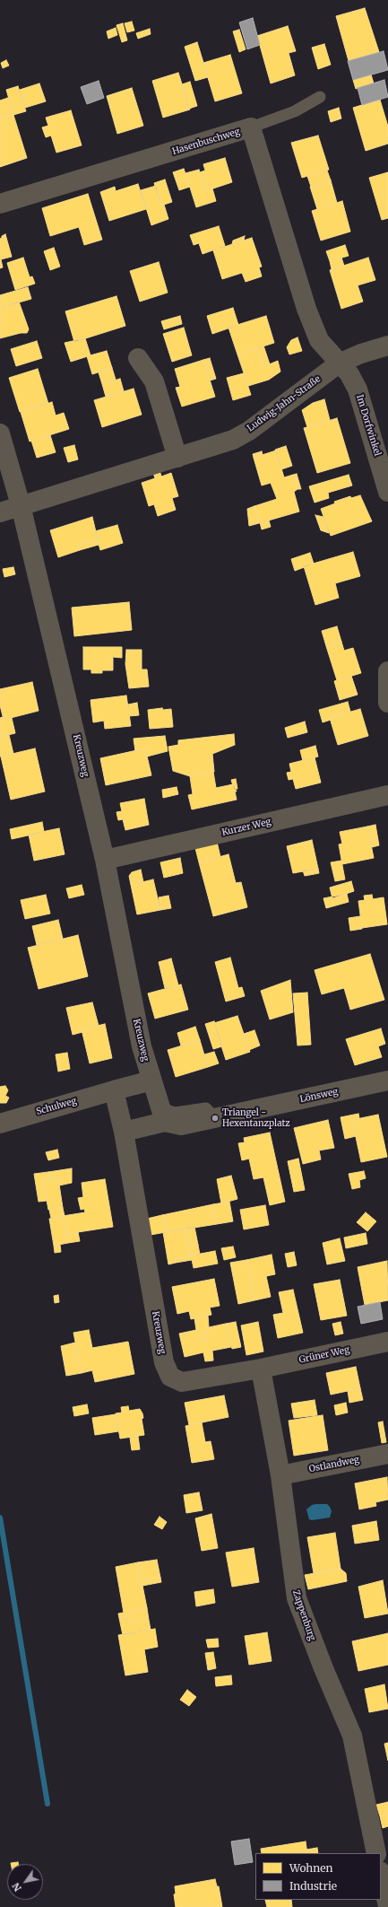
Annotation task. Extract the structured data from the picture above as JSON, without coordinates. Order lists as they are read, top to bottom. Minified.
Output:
{"streets":{"street":["Hasenbuschweg","Ludwig-Jahn-Straße","Im Dorfwinkel","Kreuzweg","Kurzer Weg","Lönsweg","Schulweg","Grüner Weg","Ostlandweg","Zappenburg"]},"crossings":[["Hasenbuschweg","Ludwig-Jahn-Straße"],["Hasenbuschweg","Im Dorfwinkel"],["Ludwig-Jahn-Straße","Im Dorfwinkel"],["Ludwig-Jahn-Straße","Kreuzweg"],["Kreuzweg","Kurzer Weg"],["Kreuzweg","Lönsweg"],["Kreuzweg","Schulweg"],["Kreuzweg","Grüner Weg"],["Kreuzweg","Zappenburg"],["Grüner Weg","Zappenburg"],["Ostlandweg","Zappenburg"]],"places":["Triangel - Hexentanzplatz"],"legend":["Wohnen","Industrie"],"north":"bottom left"}
